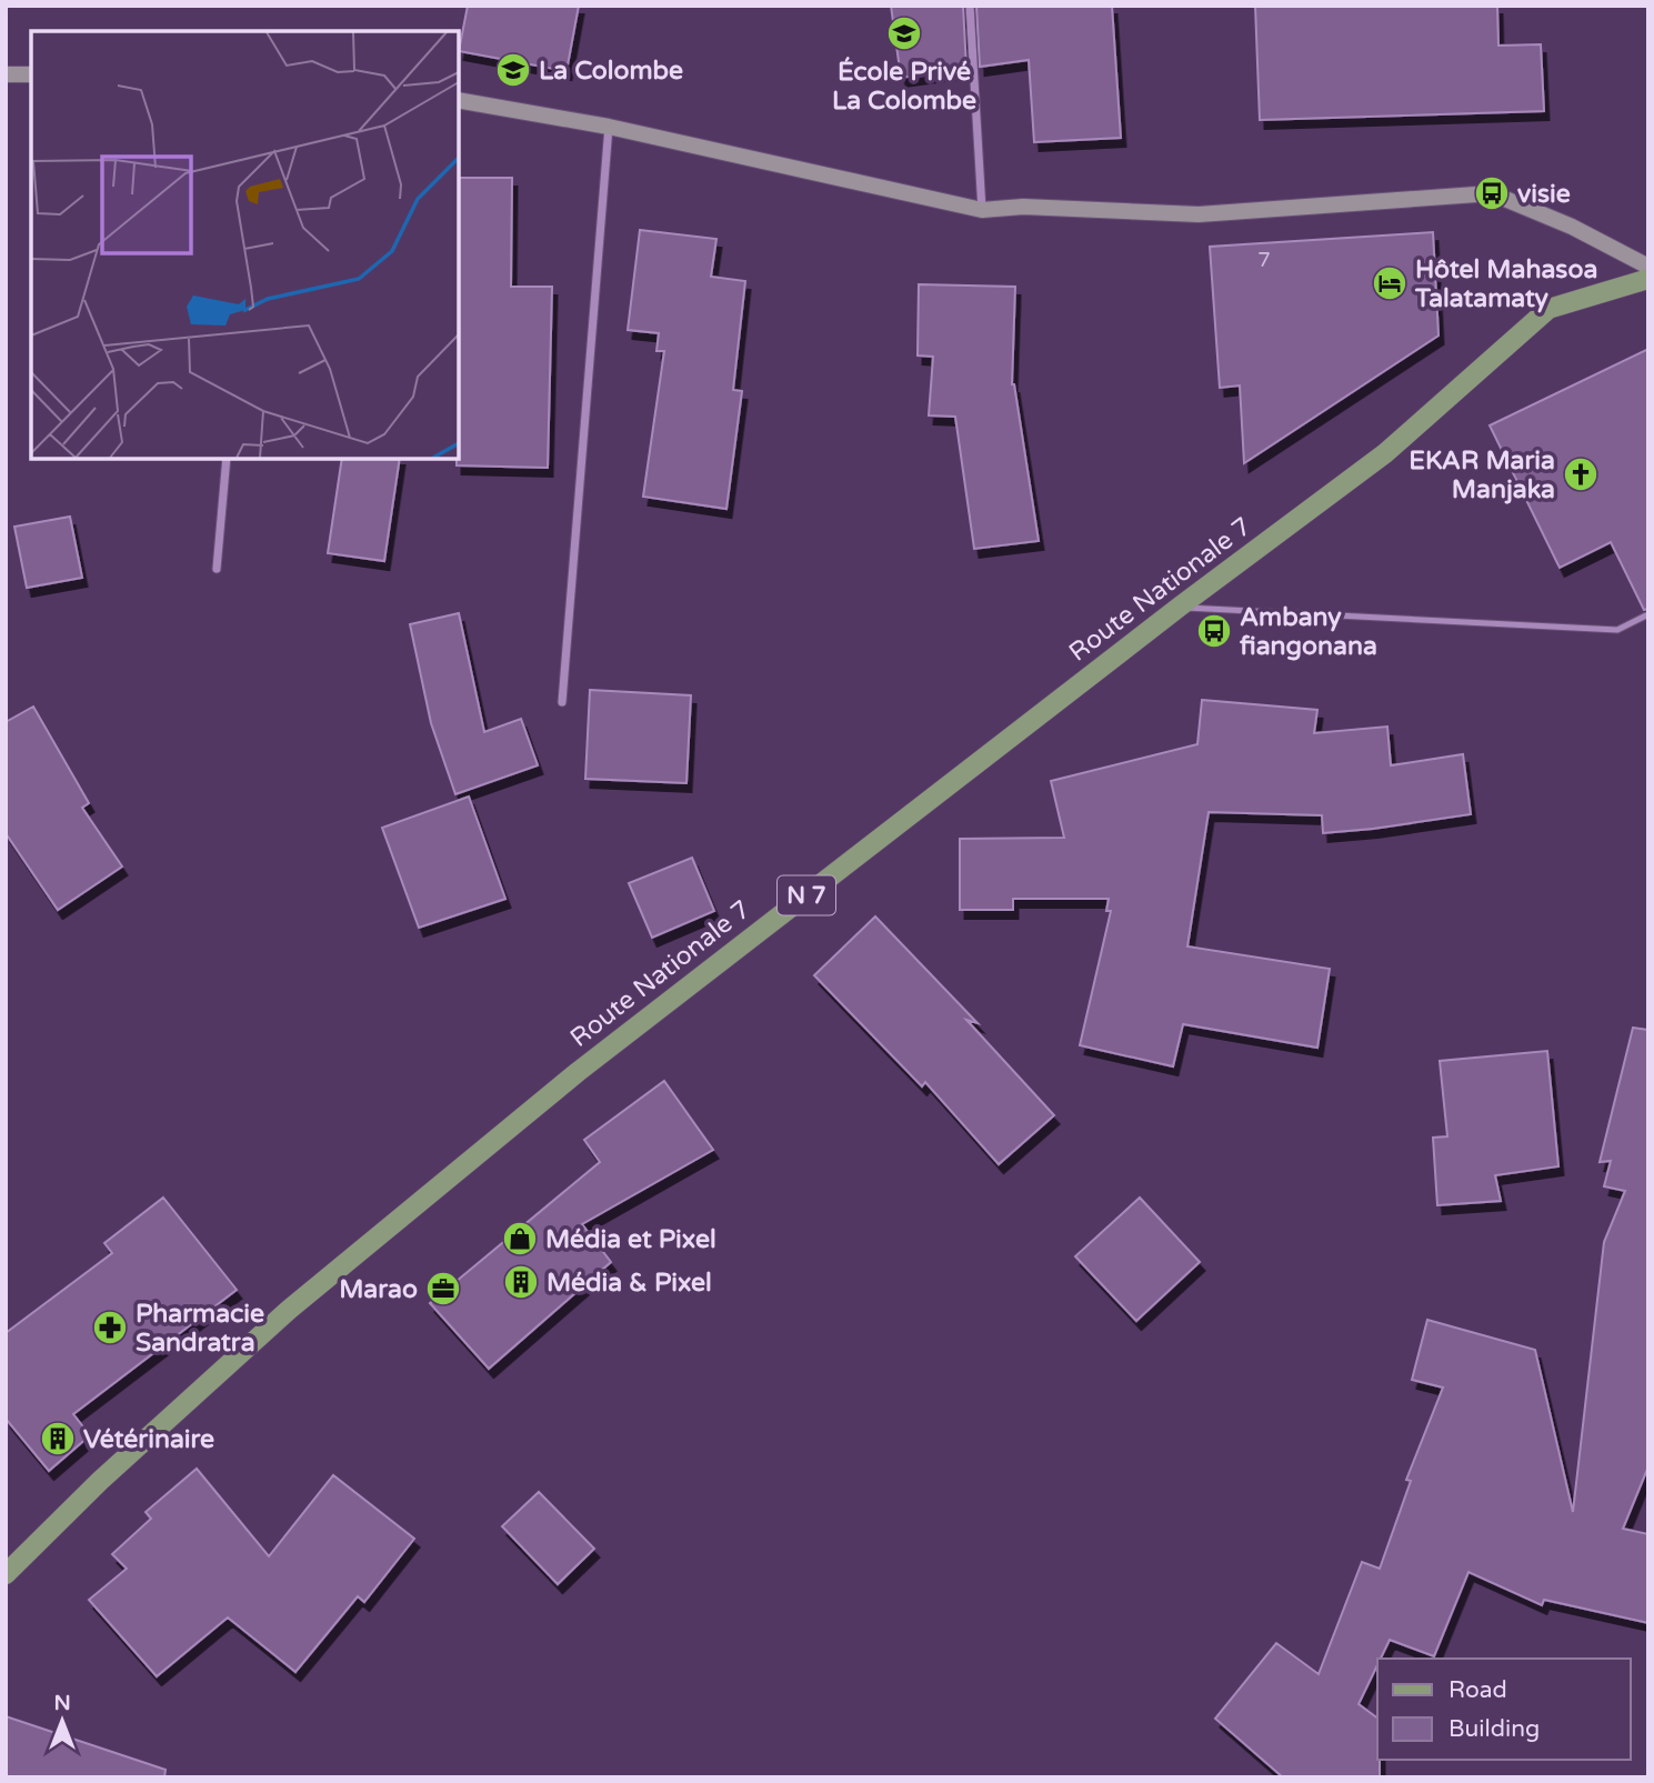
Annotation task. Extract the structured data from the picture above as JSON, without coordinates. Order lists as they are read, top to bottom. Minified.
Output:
{"streets":{"main road":["Route Nationale 7","N 7"]},"places":{"school or university":["École Privé La Colombe","La Colombe"],"bus stop":["visie","Ambany fiangonana"],"hotel":["Hôtel Mahasoa Talatamaty"],"church":["EKAR Maria Manjaka"],"shop":["Média et Pixel"],"building":["Média & Pixel","Vétérinaire"],"office":["Marao"],"pharmacy":["Pharmacie Sandratra"]},"house_numbers":["7"],"legend":["Road","Building"],"north":"top"}
